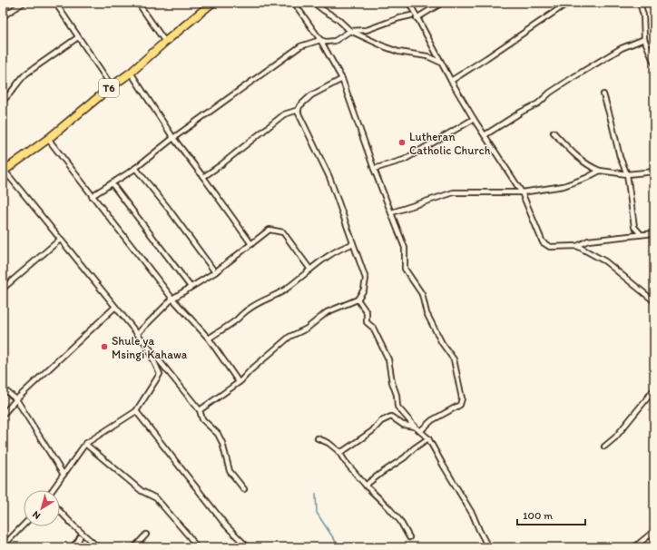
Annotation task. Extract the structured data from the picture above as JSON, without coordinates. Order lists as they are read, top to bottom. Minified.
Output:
{"streets":{"highway":["T6"]},"places":["Lutheran Catholic Church","Shule ya Msingi Kahawa"],"scale_bar":"100 m","north":"bottom left"}
